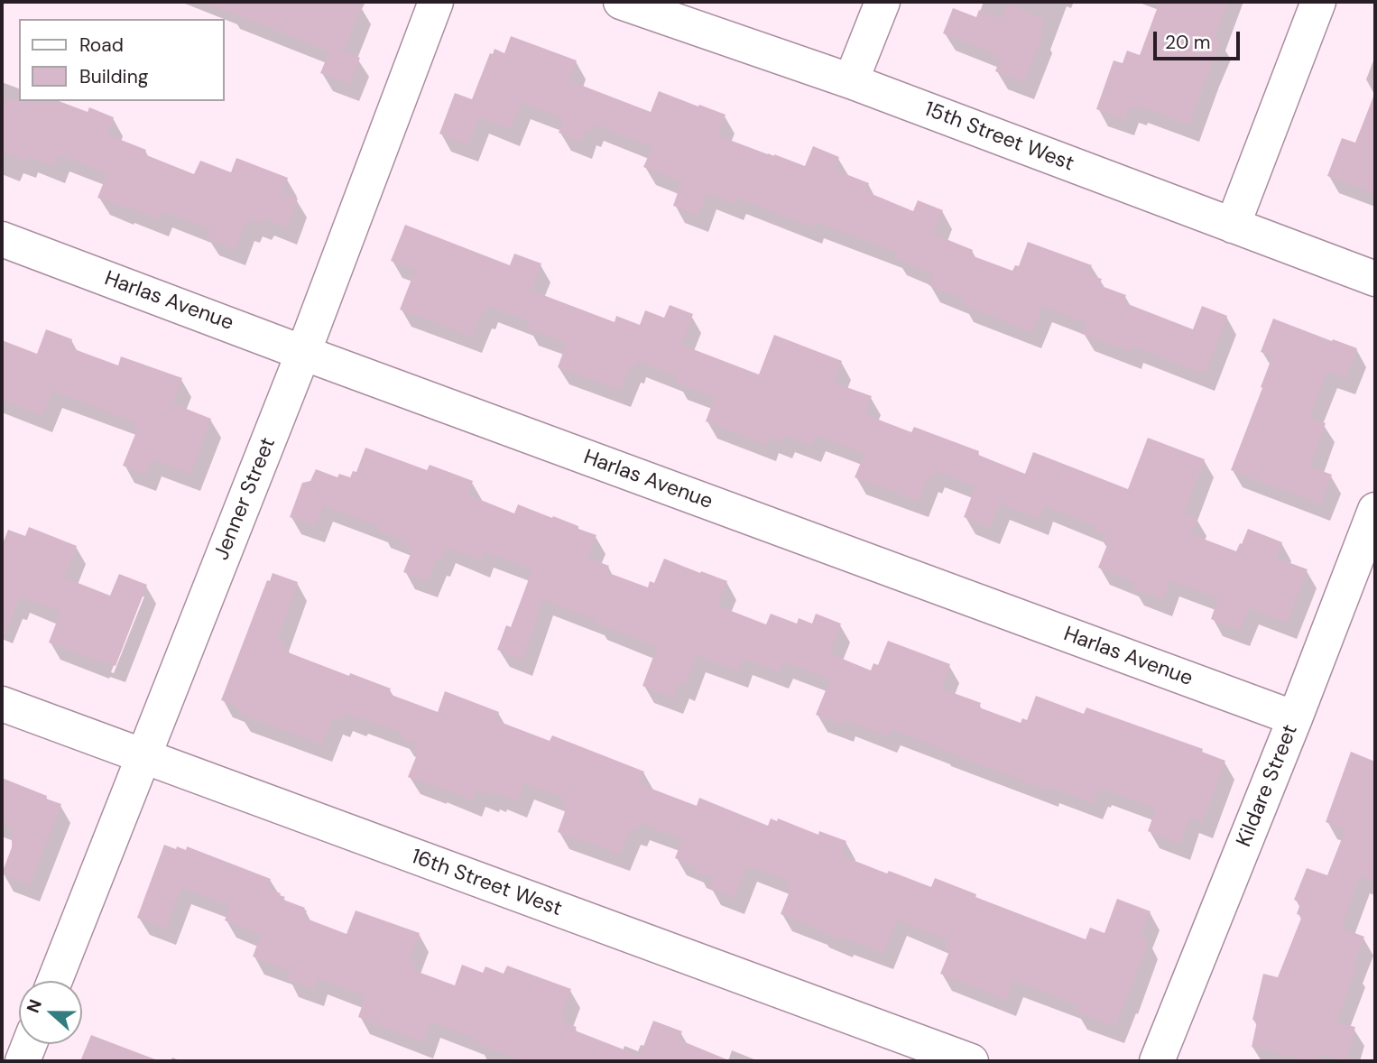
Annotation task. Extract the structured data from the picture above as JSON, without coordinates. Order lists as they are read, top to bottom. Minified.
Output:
{"streets":{"street":["15th Street West","Harlas Avenue","Jenner Street","Kildare Street","16th Street West"]},"crossings":[["Harlas Avenue","Jenner Street"],["Harlas Avenue","Kildare Street"],["Jenner Street","16th Street West"]],"legend":["Road","Building"],"scale_bar":"20 m","north":"left"}
